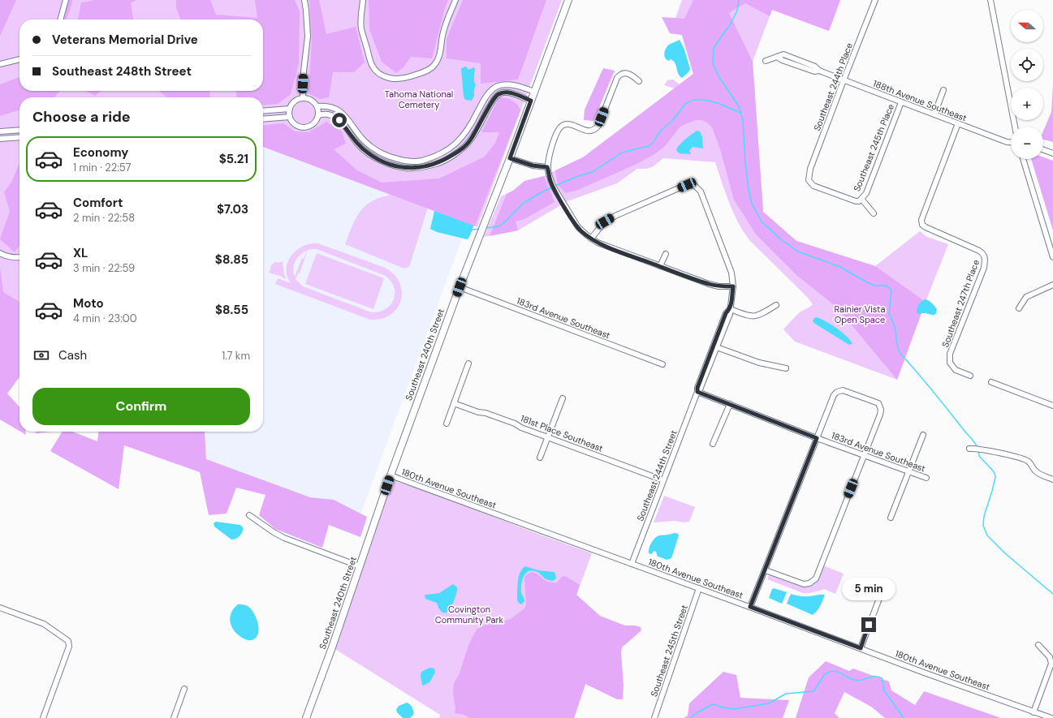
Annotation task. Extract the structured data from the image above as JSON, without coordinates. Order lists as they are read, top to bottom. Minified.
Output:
{"streets":{"main road":["Southeast 240th Street"],"street":["Southeast 244th Place","188th Avenue Southeast","Southeast 245th Place","Southeast 247th Place","183rd Avenue Southeast","181st Place Southeast","Southeast 244th Street","180th Avenue Southeast","Southeast 245th Street"]},"crossings":[["Southeast 244th Place","188th Avenue Southeast"],["Southeast 244th Place","Southeast 245th Place"],["188th Avenue Southeast","Southeast 245th Place"],["188th Avenue Southeast","Southeast 247th Place"],["183rd Avenue Southeast","Southeast 240th Street"],["183rd Avenue Southeast","Southeast 244th Street"],["Southeast 240th Street","180th Avenue Southeast"],["181st Place Southeast","Southeast 244th Street"],["Southeast 244th Street","180th Avenue Southeast"],["180th Avenue Southeast","Southeast 245th Street"]],"parks":["Tahoma National Cemetery","Rainier Vista Open Space","Covington Community Park"],"north":"left","page":{"map_buttons":["+","−"],"banner":["Veterans Memorial Drive","Southeast 248th Street"],"heading":"Choose a ride","list":[{"name":"Economy","note":"1 min · 22:57","value":"$5.21"},{"name":"Comfort","note":"2 min · 22:58","value":"$7.03"},{"name":"XL","note":"3 min · 22:59","value":"$8.85"},{"name":"Moto","note":"4 min · 23:00","value":"$8.55"}],"pay":["Cash","1.7 km"],"buttons":"Confirm","bubble":"5 min"}}
